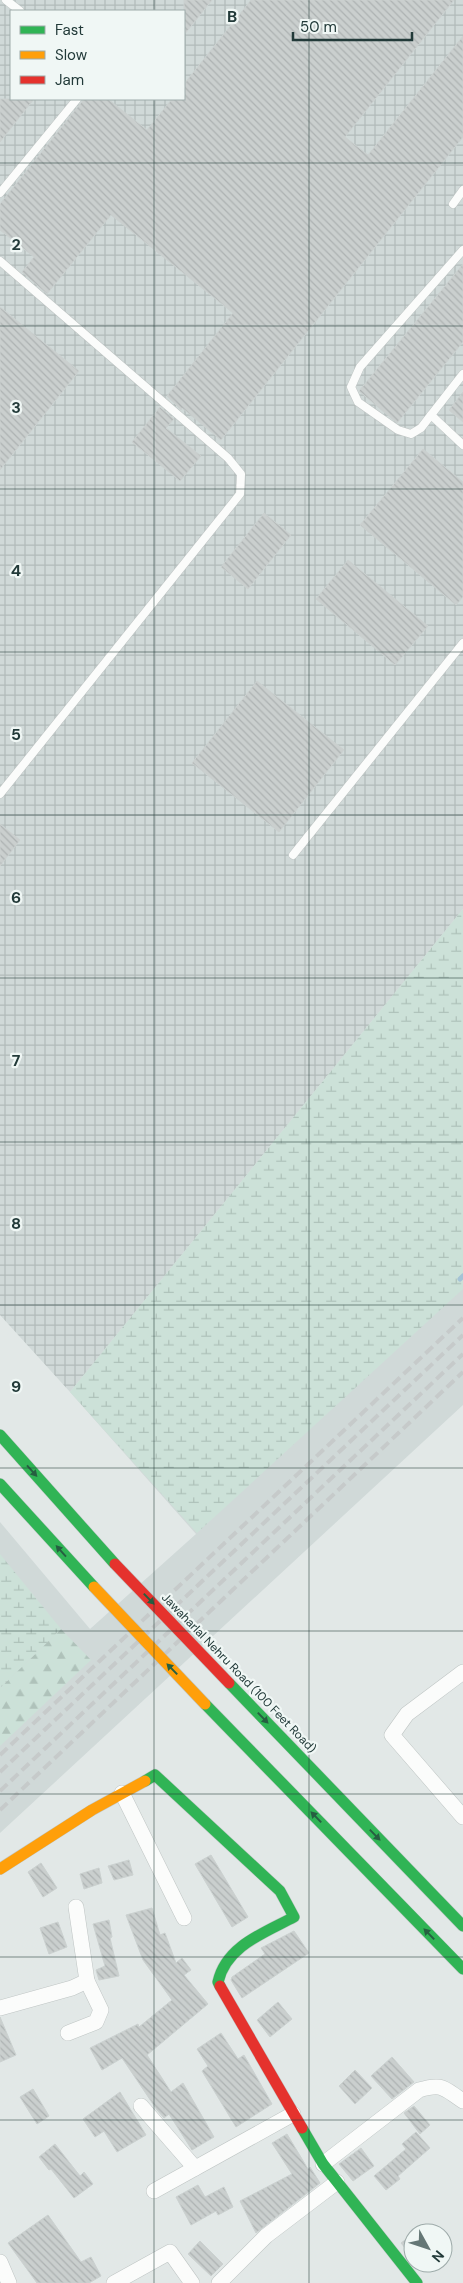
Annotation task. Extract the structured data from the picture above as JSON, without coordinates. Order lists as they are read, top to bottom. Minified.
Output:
{"streets":{"main road":["Jawaharlal Nehru Road (100 Feet Road)"]},"legend":["Fast","Slow","Jam"],"scale_bar":"50 m","north":"bottom right","grid":{"columns":["B"],"rows":["2","3","4","5","6","7","8","9"]}}
